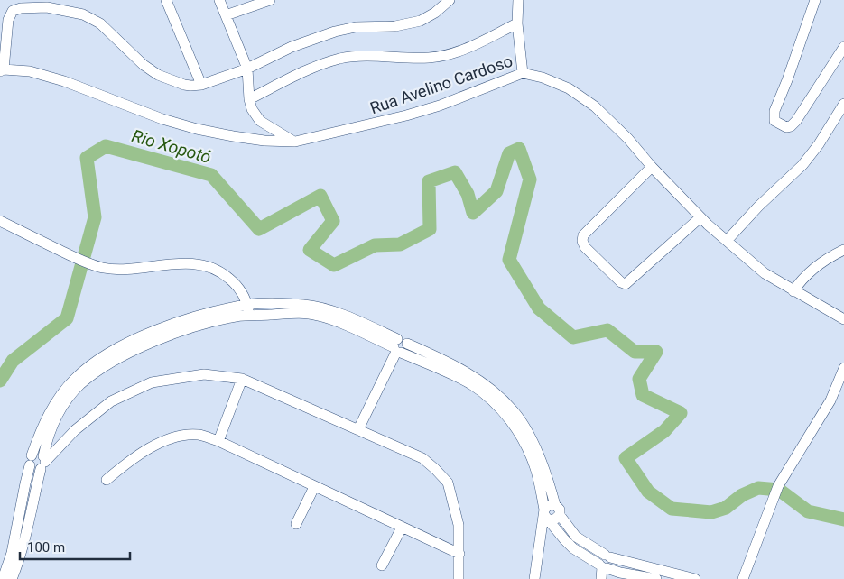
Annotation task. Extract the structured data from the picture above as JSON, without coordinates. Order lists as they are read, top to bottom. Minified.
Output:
{"streets":{"street":["Rua Avelino Cardoso"]},"water":["Rio Xopotó"],"scale_bar":"100 m"}
